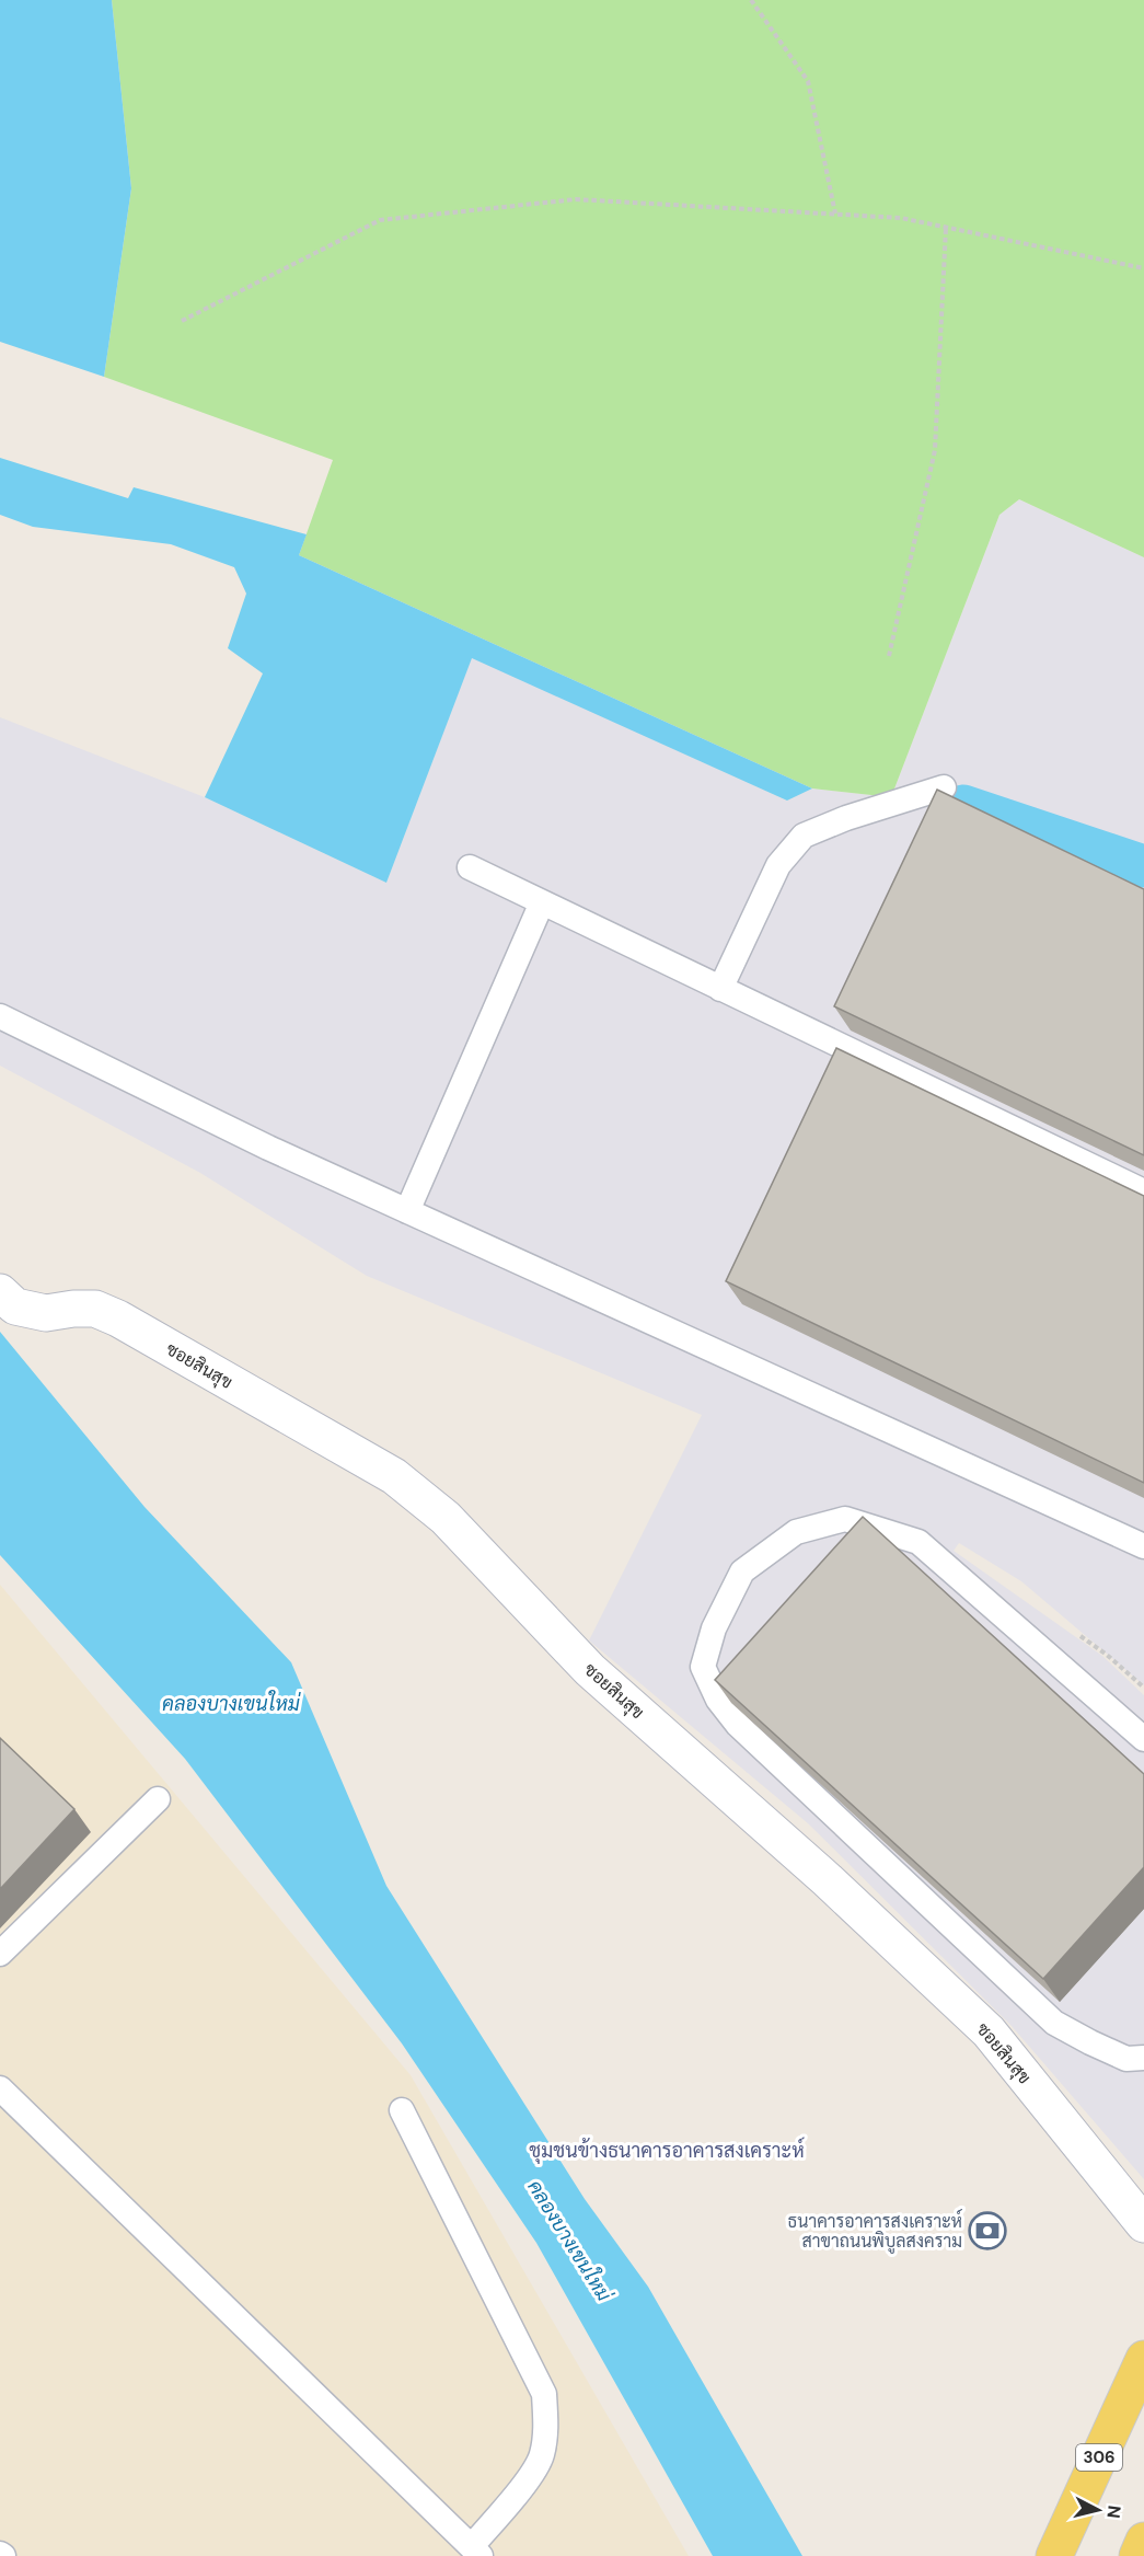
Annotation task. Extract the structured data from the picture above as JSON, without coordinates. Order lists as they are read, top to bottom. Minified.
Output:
{"streets":{"main road":["306"],"street":["ซอยสินสุข"]},"districts":["ชุมชนข้างธนาคารอาคารสงเคราะห์"],"water":["คลองบางเขนใหม่"],"places":{"bank":["ธนาคารอาคารสงเคราะห์ สาขาถนนพิบูลสงคราม"]},"north":"right"}
